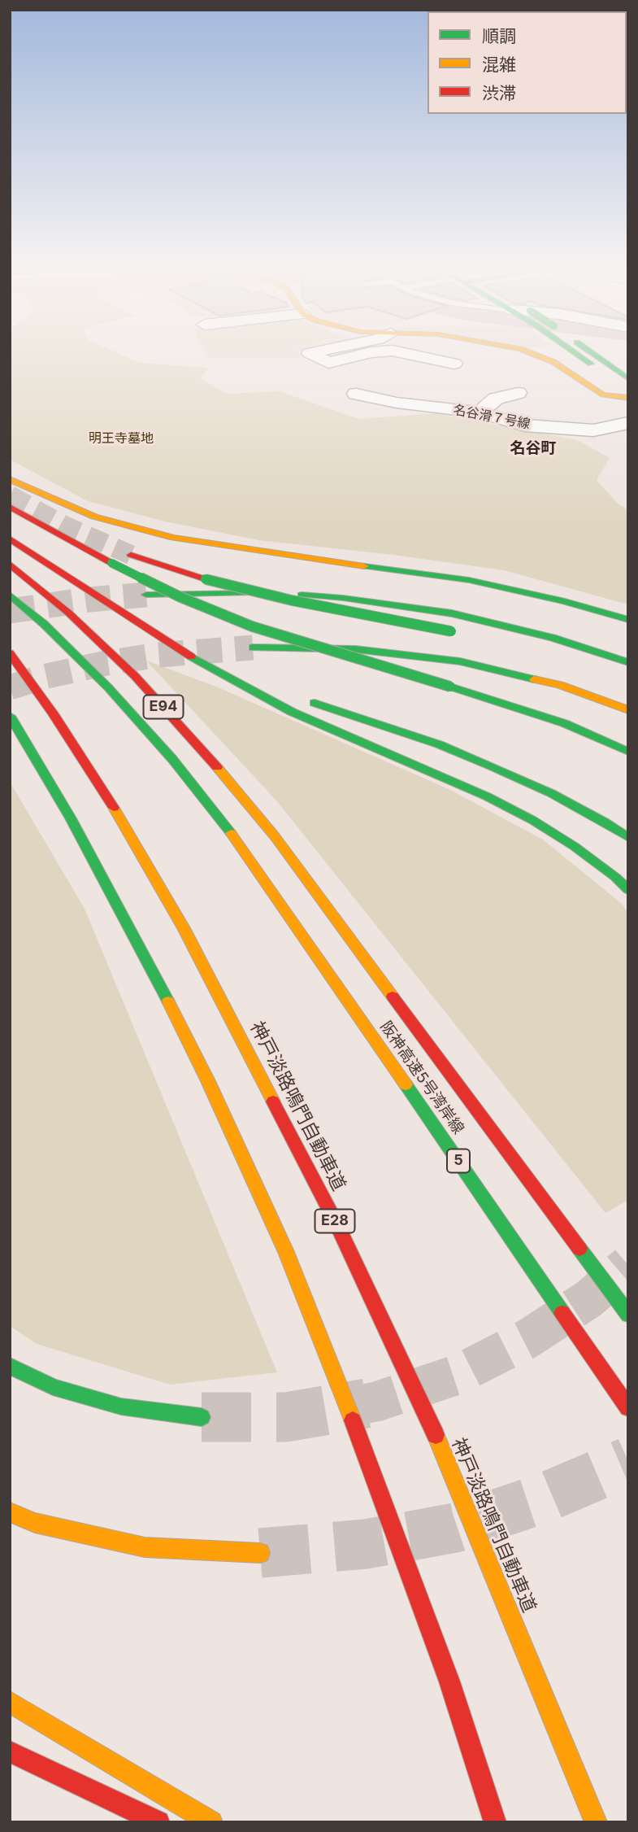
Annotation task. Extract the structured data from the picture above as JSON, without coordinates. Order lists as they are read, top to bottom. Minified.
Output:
{"streets":{"main road":["E94","阪神高速5号湾岸線","神戸淡路鳴門自動車道","5","E28"],"street":["名谷滑７号線"]},"crossings":[["E94","阪神高速5号湾岸線"]],"districts":["名谷町"],"parks":["明王寺墓地"],"legend":["順調","混雑","渋滞"]}
